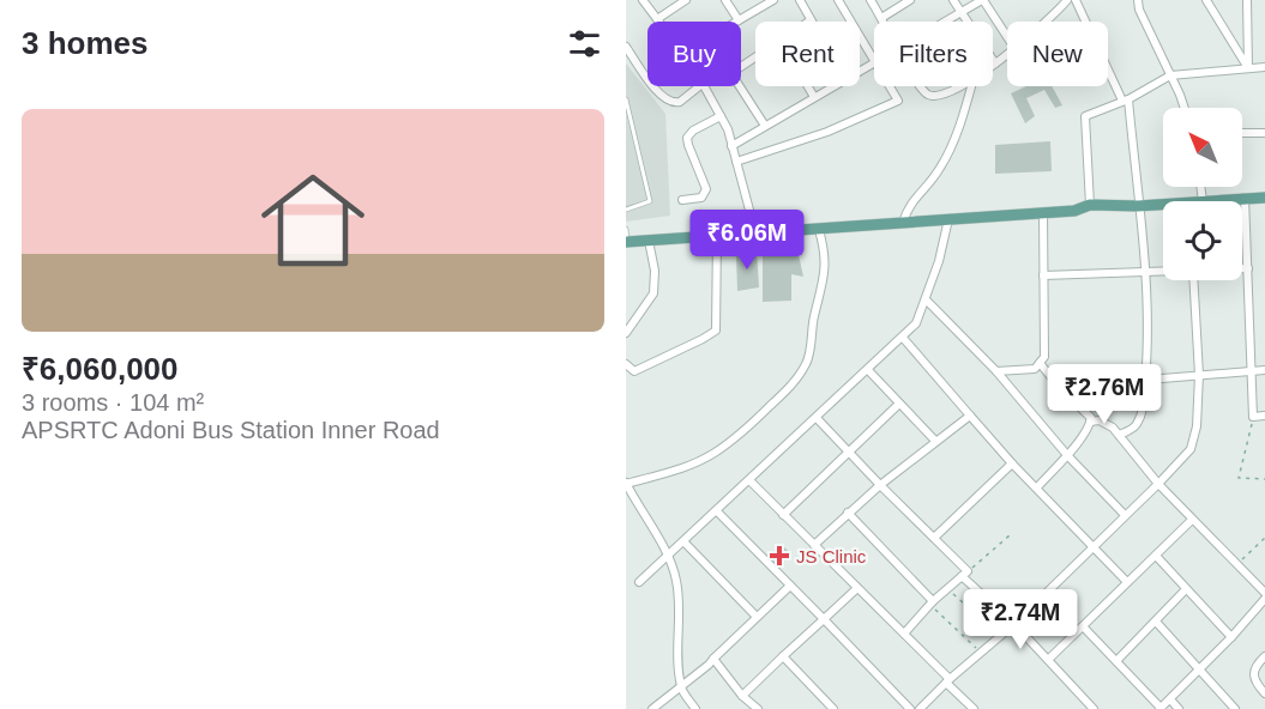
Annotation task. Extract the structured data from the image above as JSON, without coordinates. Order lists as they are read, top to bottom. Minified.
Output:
{"places":{"health":["JS Clinic"]},"north":"top left","page":{"heading":"3 homes","chip":["Buy","Rent","Filters","New"],"list":[{"name":"₹6,060,000","note":"3 rooms · 104 m² · APSRTC Adoni Bus Station Inner Road"}],"price":["₹6.06M","₹2.76M","₹2.74M"]}}
